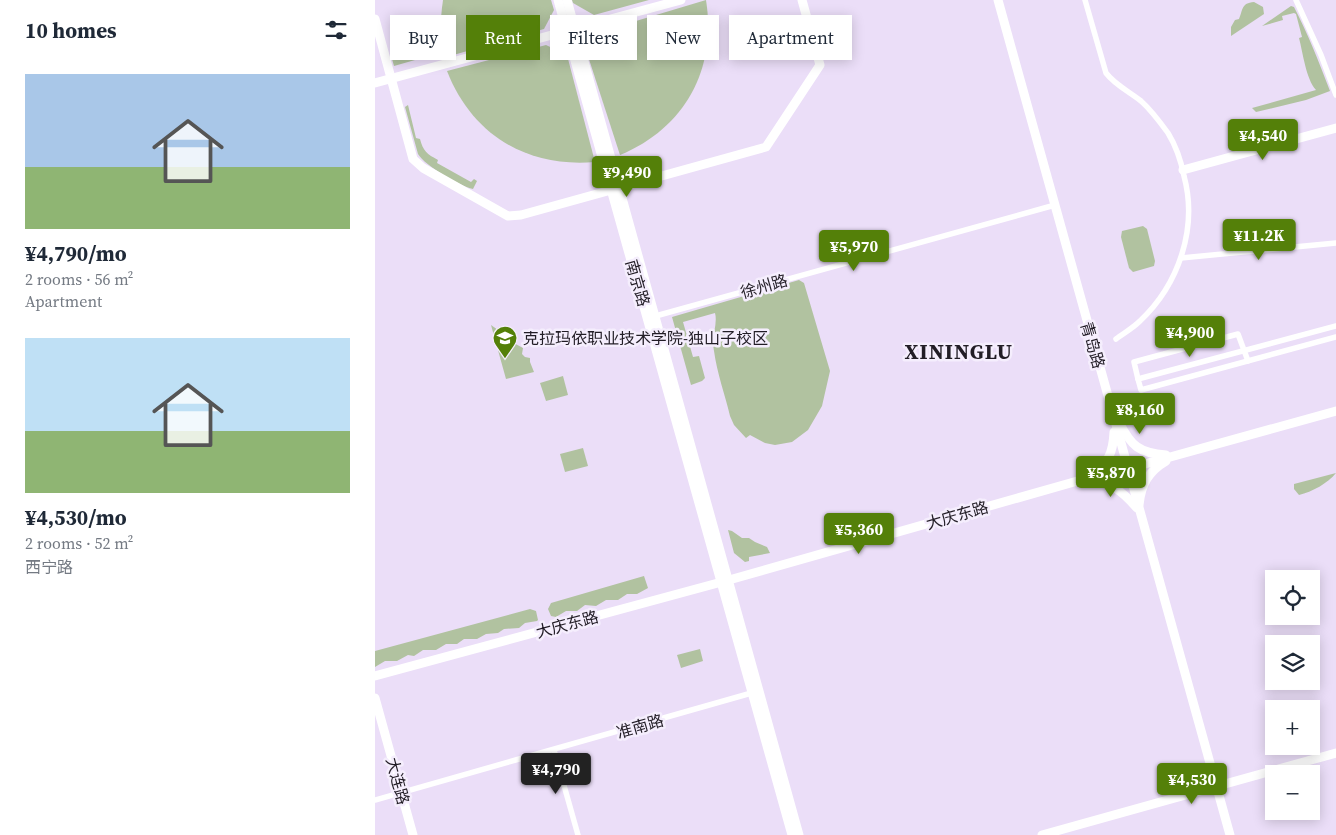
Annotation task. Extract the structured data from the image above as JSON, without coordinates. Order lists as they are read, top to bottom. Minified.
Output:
{"streets":{"street":["南京路","徐州路","青岛路","大庆东路","准南路","大连路"]},"crossings":[["南京路","徐州路"],["南京路","大庆东路"],["南京路","准南路"],["徐州路","青岛路"],["青岛路","大庆东路"],["准南路","大连路"]],"districts":["XININGLU"],"places":{"school or university":["克拉玛依职业技术学院-独山子校区"]},"page":{"heading":"10 homes","chip":["Buy","Rent","Filters","New","Apartment"],"list":[{"name":"¥4,790/mo","note":"2 rooms · 56 m² · Apartment"},{"name":"¥4,530/mo","note":"2 rooms · 52 m² · 西宁路"}],"price":["¥4,540","¥9,490","¥11.2K","¥5,970","¥4,900","¥8,160","¥5,870","¥5,360","¥4,790","¥4,530"],"map_buttons":["+","−"]}}
